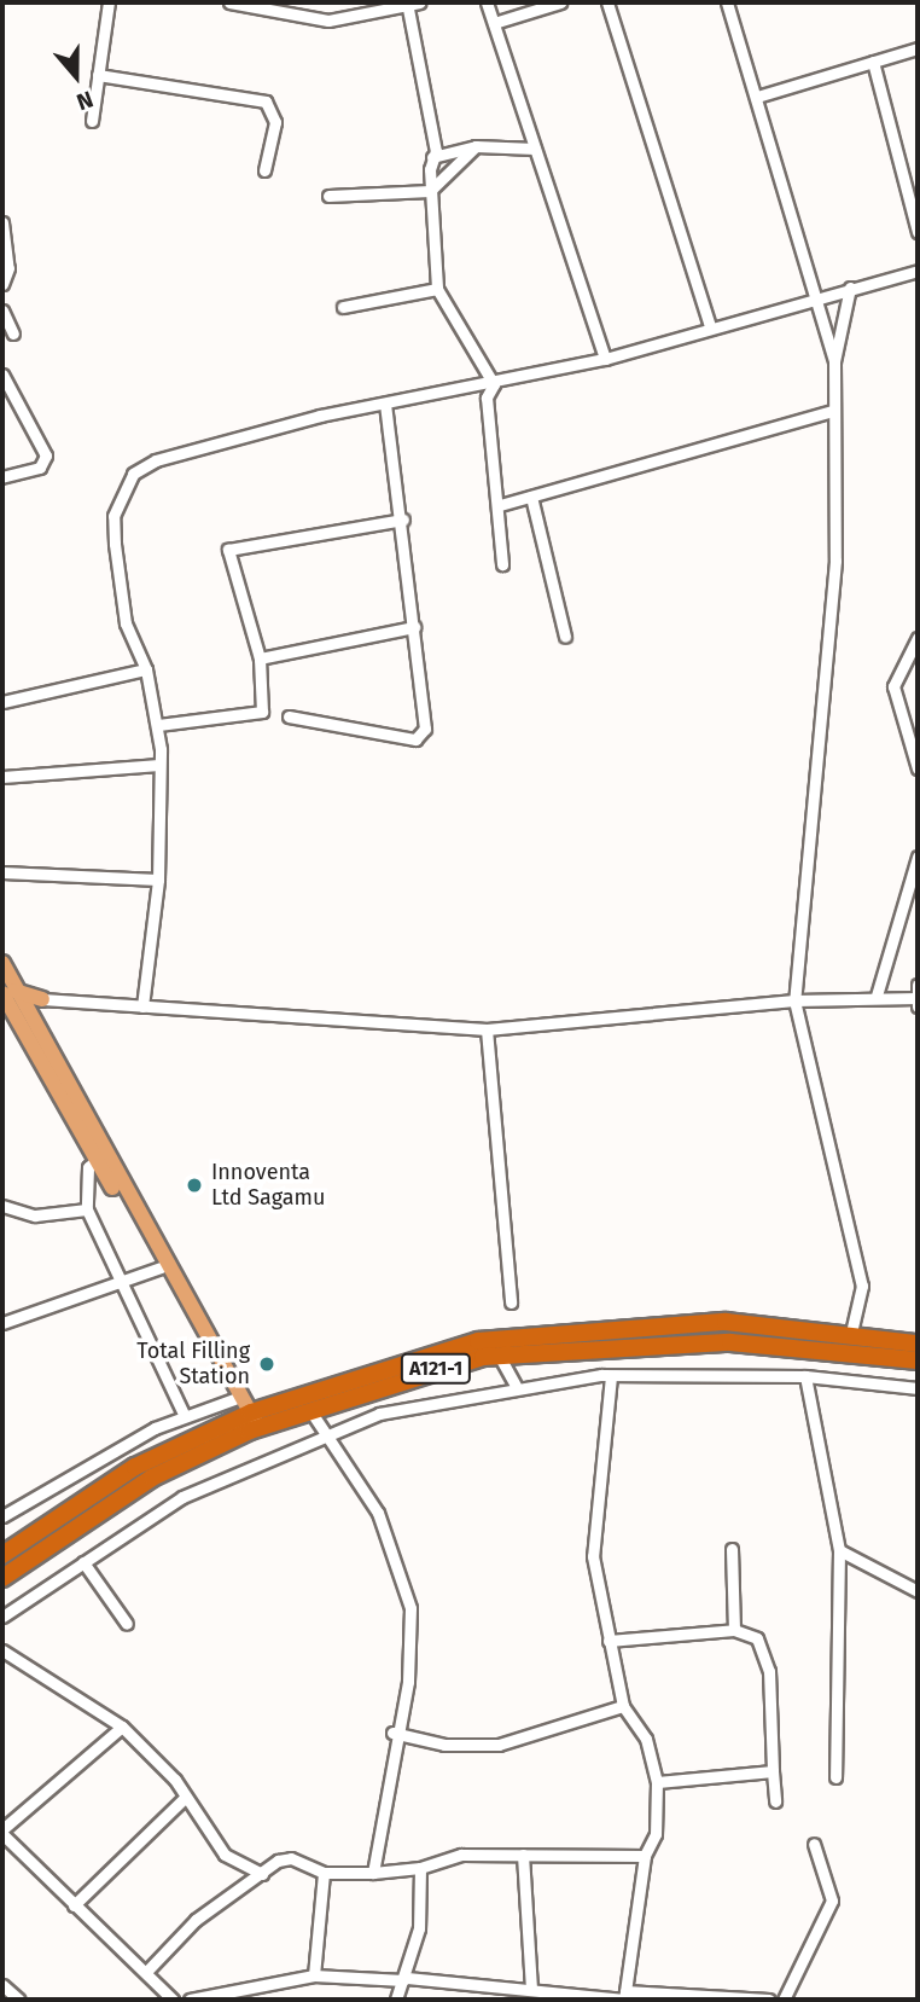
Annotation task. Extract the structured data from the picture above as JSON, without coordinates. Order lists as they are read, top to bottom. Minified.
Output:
{"streets":{"highway":["A121-1"]},"places":["Innoventa Ltd Sagamu","Total Filling Station"],"north":"bottom"}
